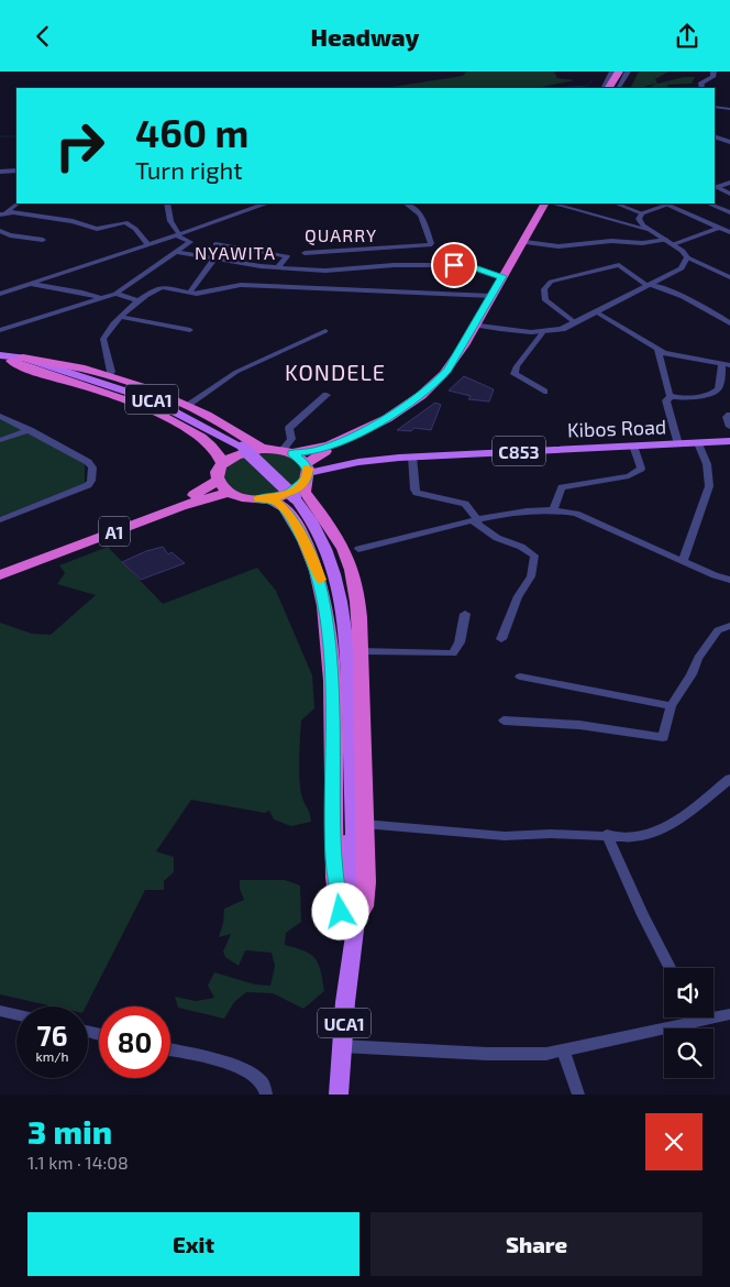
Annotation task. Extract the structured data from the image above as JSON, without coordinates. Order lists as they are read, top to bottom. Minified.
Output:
{"streets":{"highway":["A1"],"main road":["UCA1","Kibos Road","C853"]},"crossings":[["Kibos Road","A1"]],"districts":["QUARRY","NYAWITA","KONDELE"],"page":{"header":"Headway","turn":["460 m","Turn right"],"speed":"76 km/h","limit":"80","heading":["3 min","1.1 km · 14:08"],"buttons":["Exit","Share"]}}
